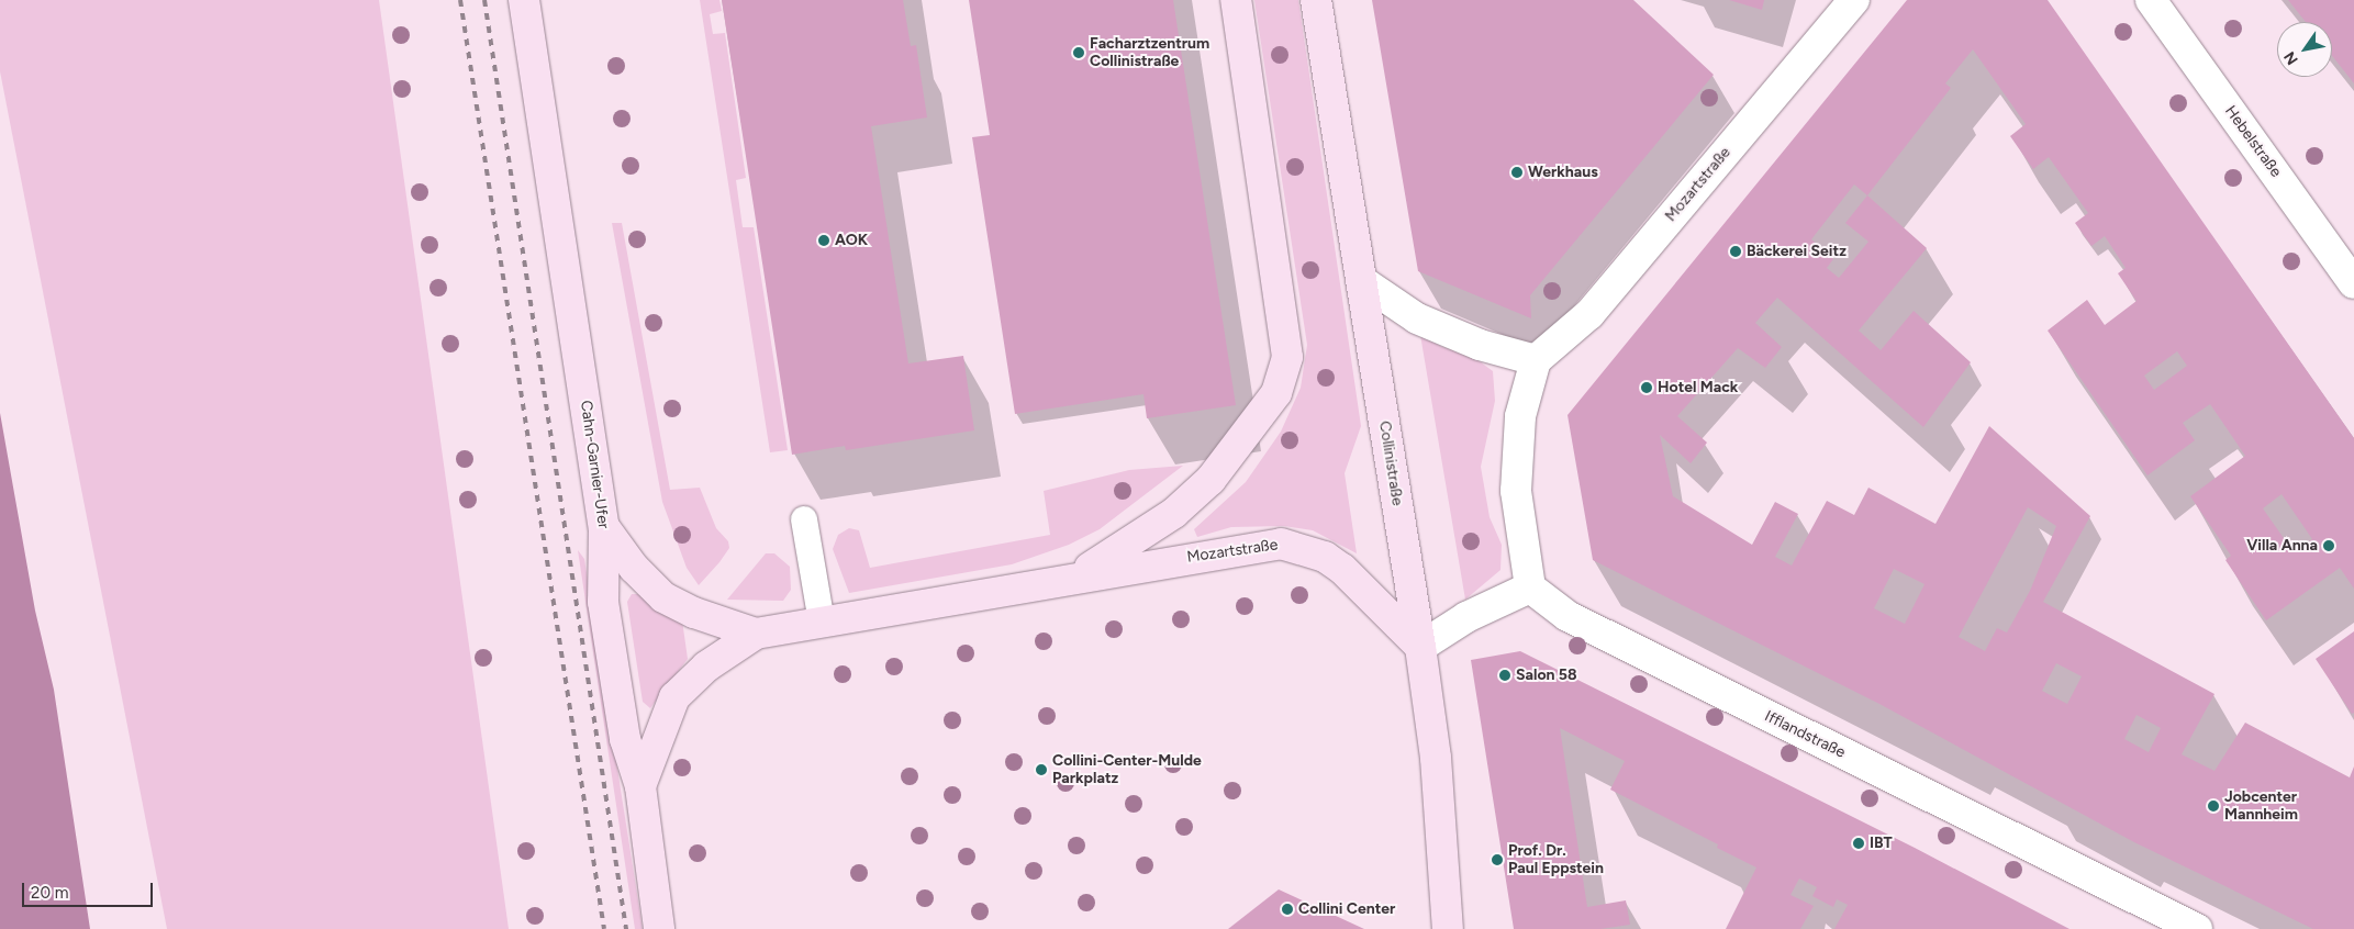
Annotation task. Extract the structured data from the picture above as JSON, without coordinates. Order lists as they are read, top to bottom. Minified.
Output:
{"streets":{"street":["Hebelstraße","Mozartstraße","Collinistraße","Cahn-Garnier-Ufer","Ifflandstraße"]},"crossings":[["Mozartstraße","Collinistraße"],["Mozartstraße","Cahn-Garnier-Ufer"]],"places":["Facharztzentrum Collinistraße","Werkhaus","AOK","Bäckerei Seitz","Hotel Mack","Villa Anna","Salon 58","Collini-Center-Mulde Parkplatz","Jobcenter Mannheim","IBT","Prof. Dr. Paul Eppstein","Collini Center"],"scale_bar":"20 m","north":"bottom left"}
